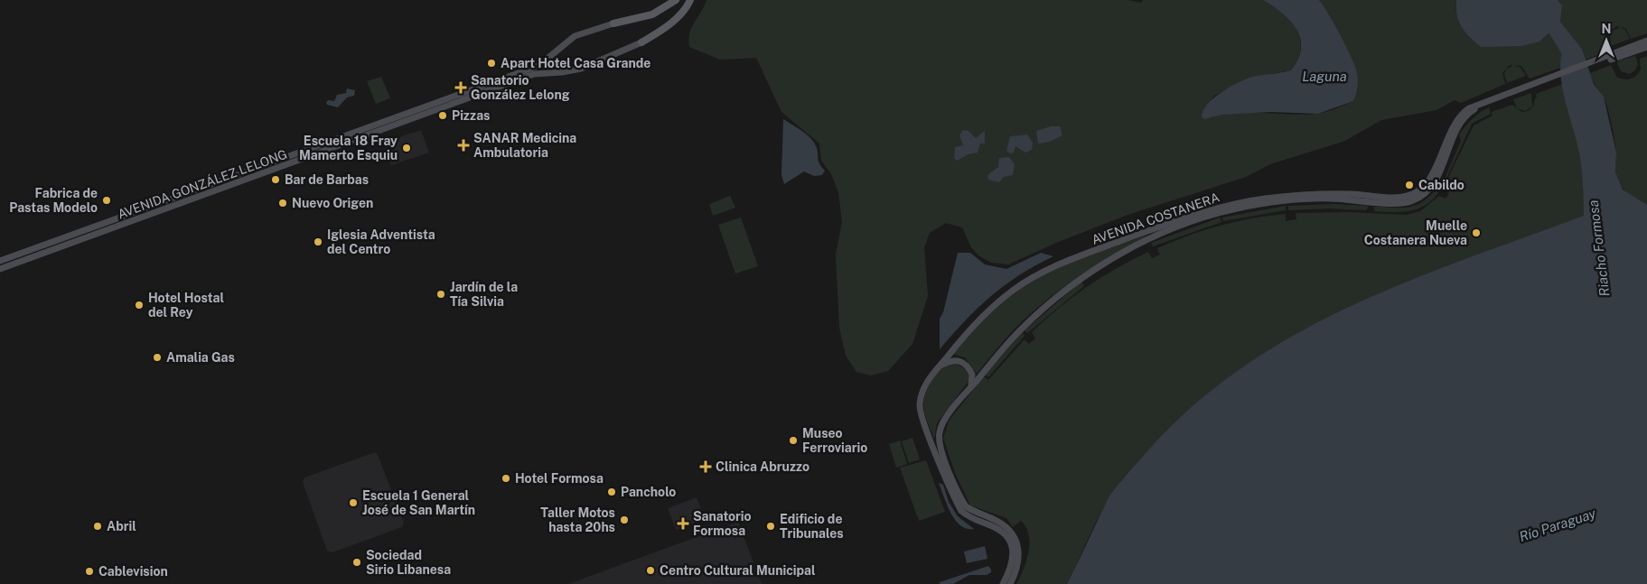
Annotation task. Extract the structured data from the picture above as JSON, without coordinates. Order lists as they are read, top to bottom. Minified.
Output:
{"streets":{"main road":["AVENIDA GONZÁLEZ LELONG","AVENIDA COSTANERA"]},"water":["Laguna","Riacho Formosa","Río Paraguay"],"places":{"other":["Apart Hotel Casa Grande","Pizzas","Escuela 18 Fray Mamerto Esquiu","Bar de Barbas","Cabildo","Fabrica de Pastas Modelo","Nuevo Origen","Muelle Costanera Nueva","Iglesia Adventista del Centro","Jardín de la Tía Silvia","Hotel Hostal del Rey","Amalia Gas","Museo Ferroviario","Hotel Formosa","Pancholo","Escuela 1 General José de San Martín","Taller Motos hasta 20hs","Abril","Edificio de Tribunales","Sociedad Sirio Libanesa","Centro Cultural Municipal","Cablevision"],"health":["Sanatorio González Lelong","SANAR Medicina Ambulatoria","Clinica Abruzzo","Sanatorio Formosa"]},"north":"top"}
